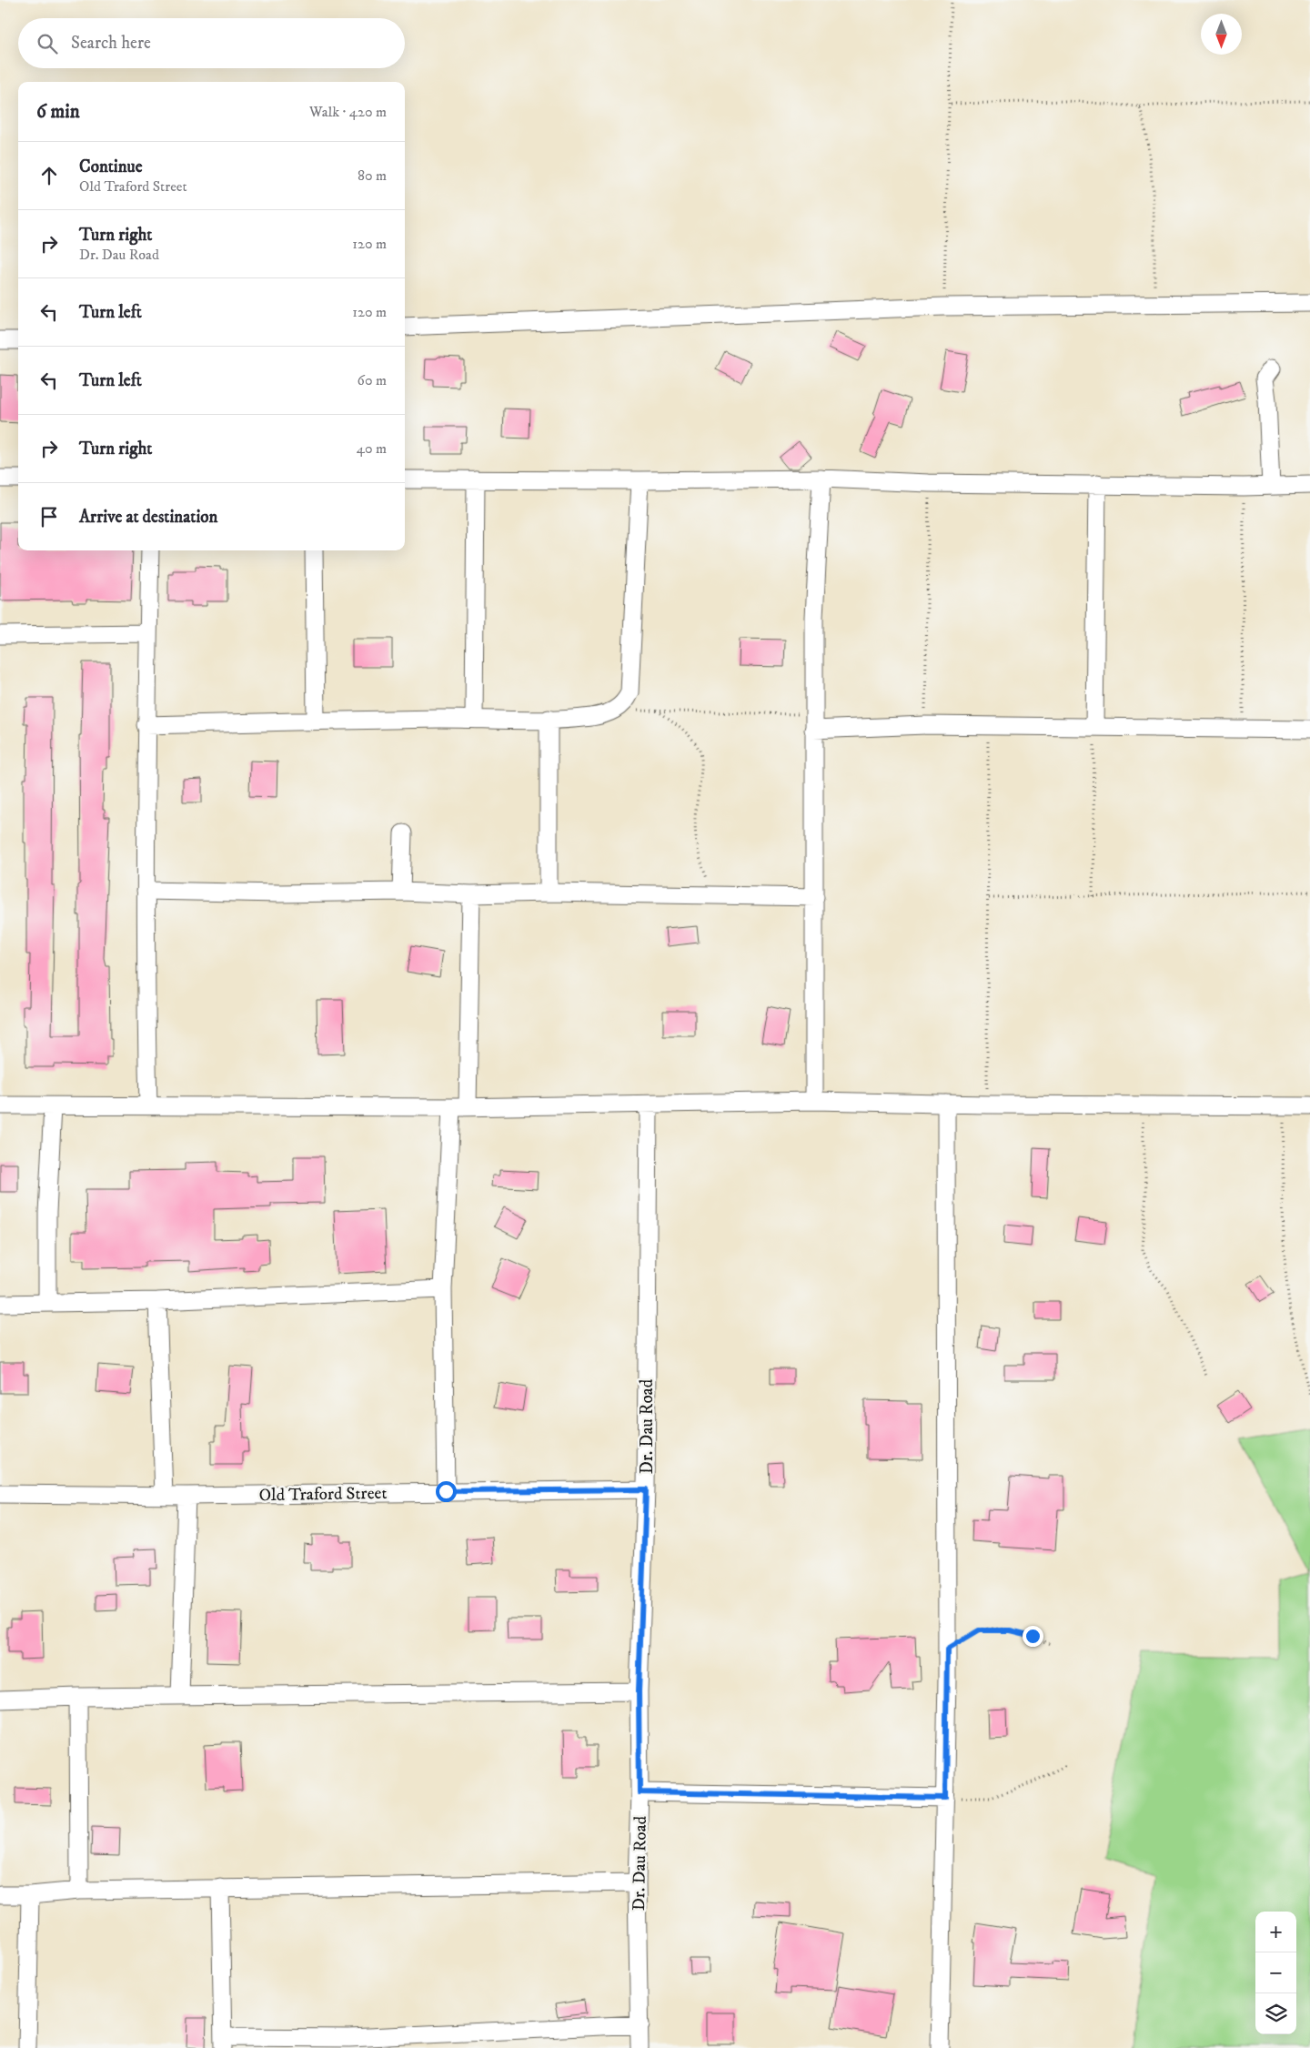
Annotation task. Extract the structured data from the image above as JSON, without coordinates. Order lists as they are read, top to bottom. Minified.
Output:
{"streets":{"street":["Dr. Dau Road","Old Traford Street"]},"crossings":[["Dr. Dau Road","Old Traford Street"]],"north":"bottom","page":{"search":"Search here","heading":["6 min","Walk · 420 m"],"list":[["Continue","Old Traford Street","80 m"],["Turn right","Dr. Dau Road","120 m"],["Turn left","120 m"],["Turn left","60 m"],["Turn right","40 m"],"Arrive at destination"],"map_buttons":["+","−"]}}
